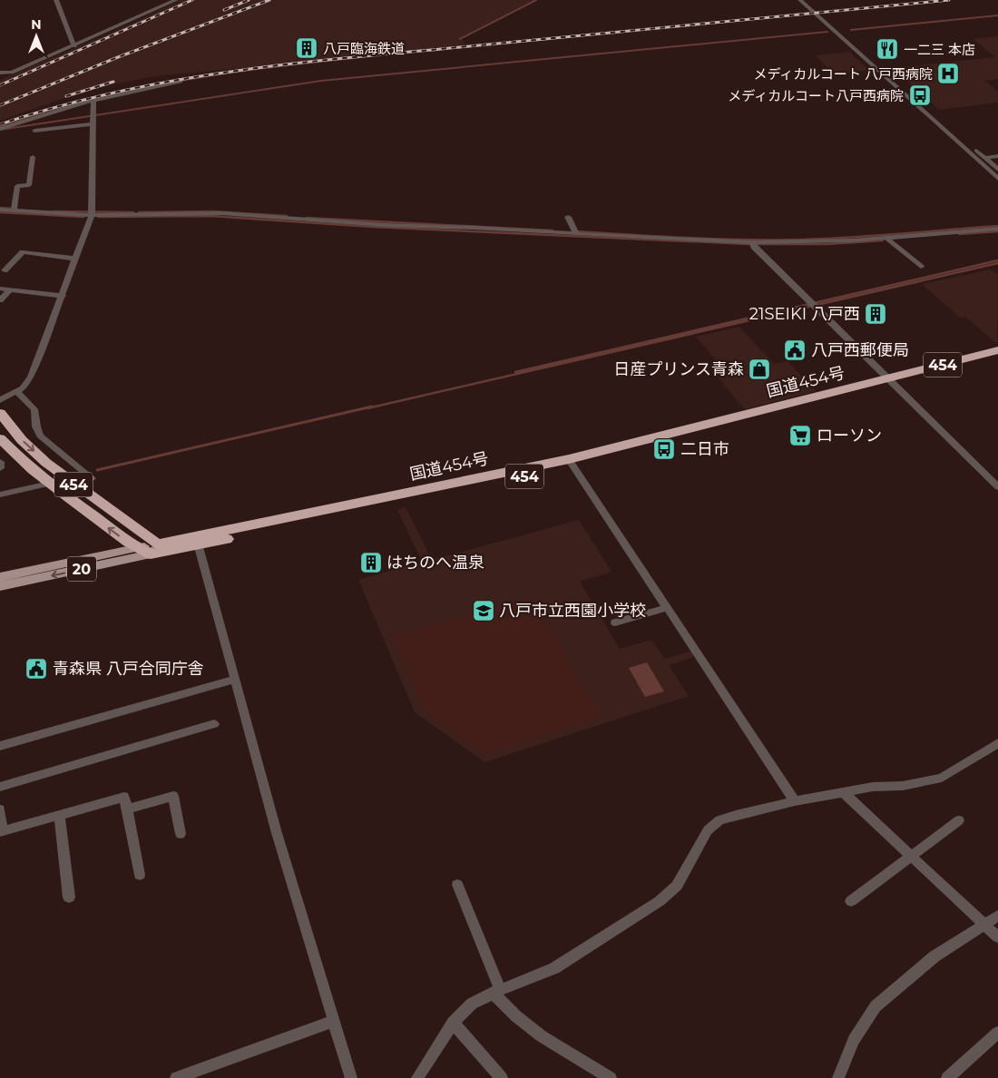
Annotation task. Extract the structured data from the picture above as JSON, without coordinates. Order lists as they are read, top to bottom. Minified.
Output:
{"streets":{"highway":["454","国道454号"],"main road":["20"]},"crossings":[["454","国道454号"],["454","20"],["国道454号","20"]],"places":{"building":["八戸臨海鉄道","21SEIKI 八戸西","はちのへ温泉"],"restaurant":["一二三 本店"],"hospital":["メディカルコート 八戸西病院"],"bus stop":["メディカルコート八戸西病院","二日市"],"public building":["八戸西郵便局","青森県 八戸合同庁舎"],"shop":["日産プリンス青森"],"supermarket":["ローソン"],"school or university":["八戸市立西園小学校"]},"north":"top"}
